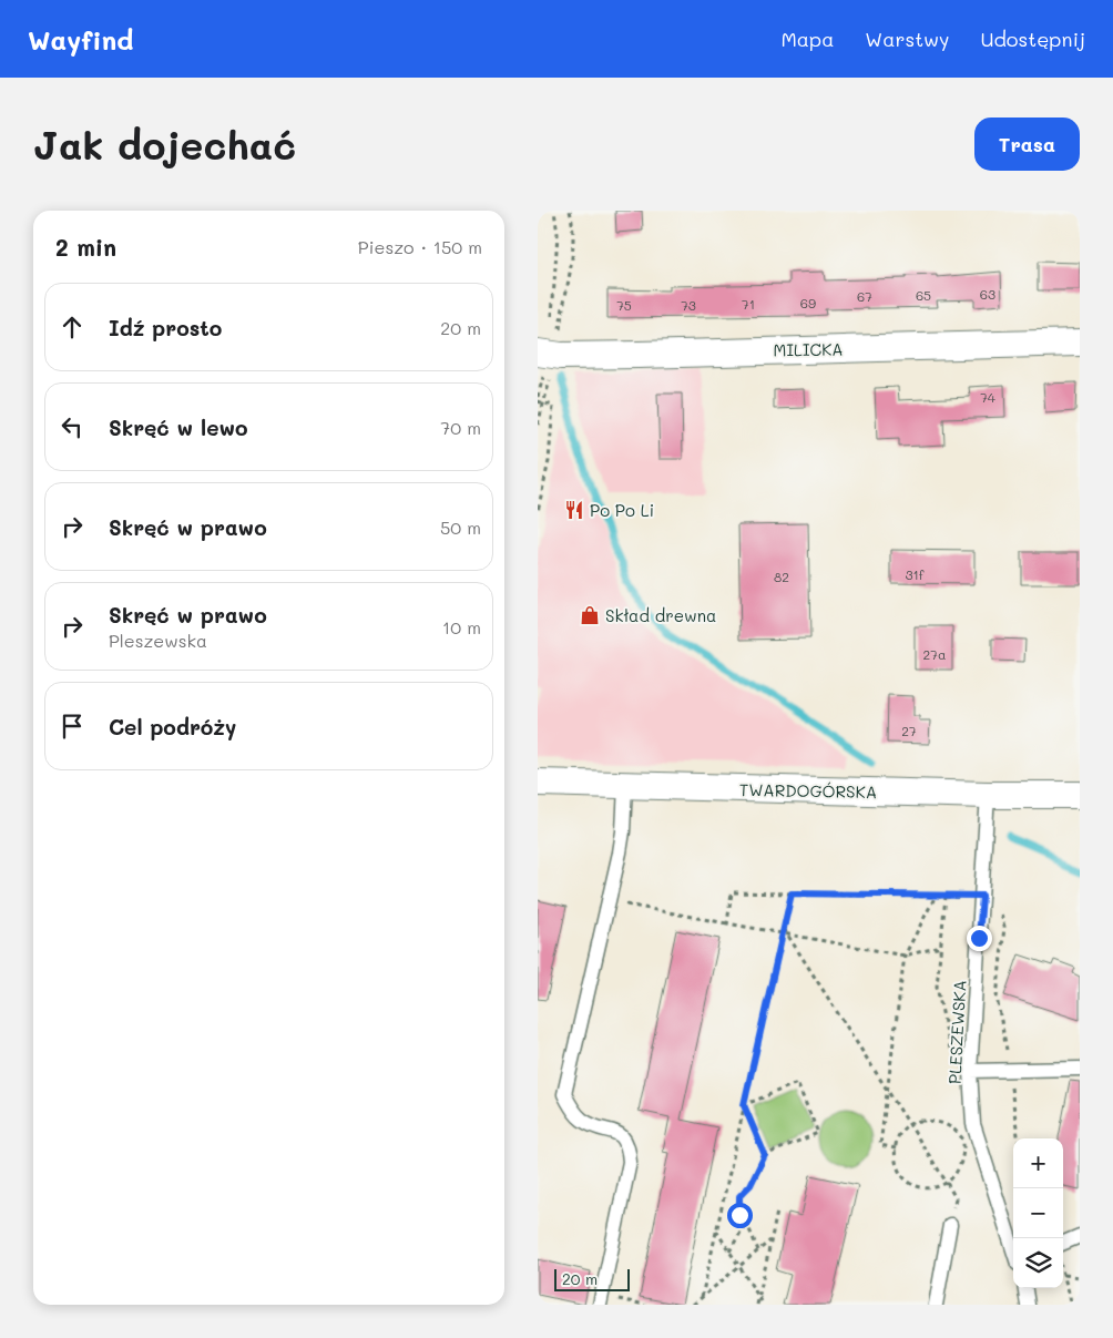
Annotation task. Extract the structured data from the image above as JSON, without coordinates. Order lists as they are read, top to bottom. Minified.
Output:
{"streets":{"street":["MILICKA","TWARDOGÓRSKA"],"lane":["PLESZEWSKA"]},"crossings":[["TWARDOGÓRSKA","PLESZEWSKA"]],"places":{"restaurant":["Po Po Li"],"shop":["Skład drewna"]},"house_numbers":["63","65","67","69","71","75","73","74","31f","82","27a","27"],"scale_bar":"20 m","page":{"header":"Wayfind","nav":["Mapa","Warstwy","Udostępnij"],"buttons":"Trasa","title":"Jak dojechać","heading":["2 min","Pieszo · 150 m"],"list":[["Idź prosto","20 m"],["Skręć w lewo","70 m"],["Skręć w prawo","50 m"],["Skręć w prawo","Pleszewska","10 m"],"Cel podróży"],"map_buttons":["+","−"],"scale":"20 m"}}
